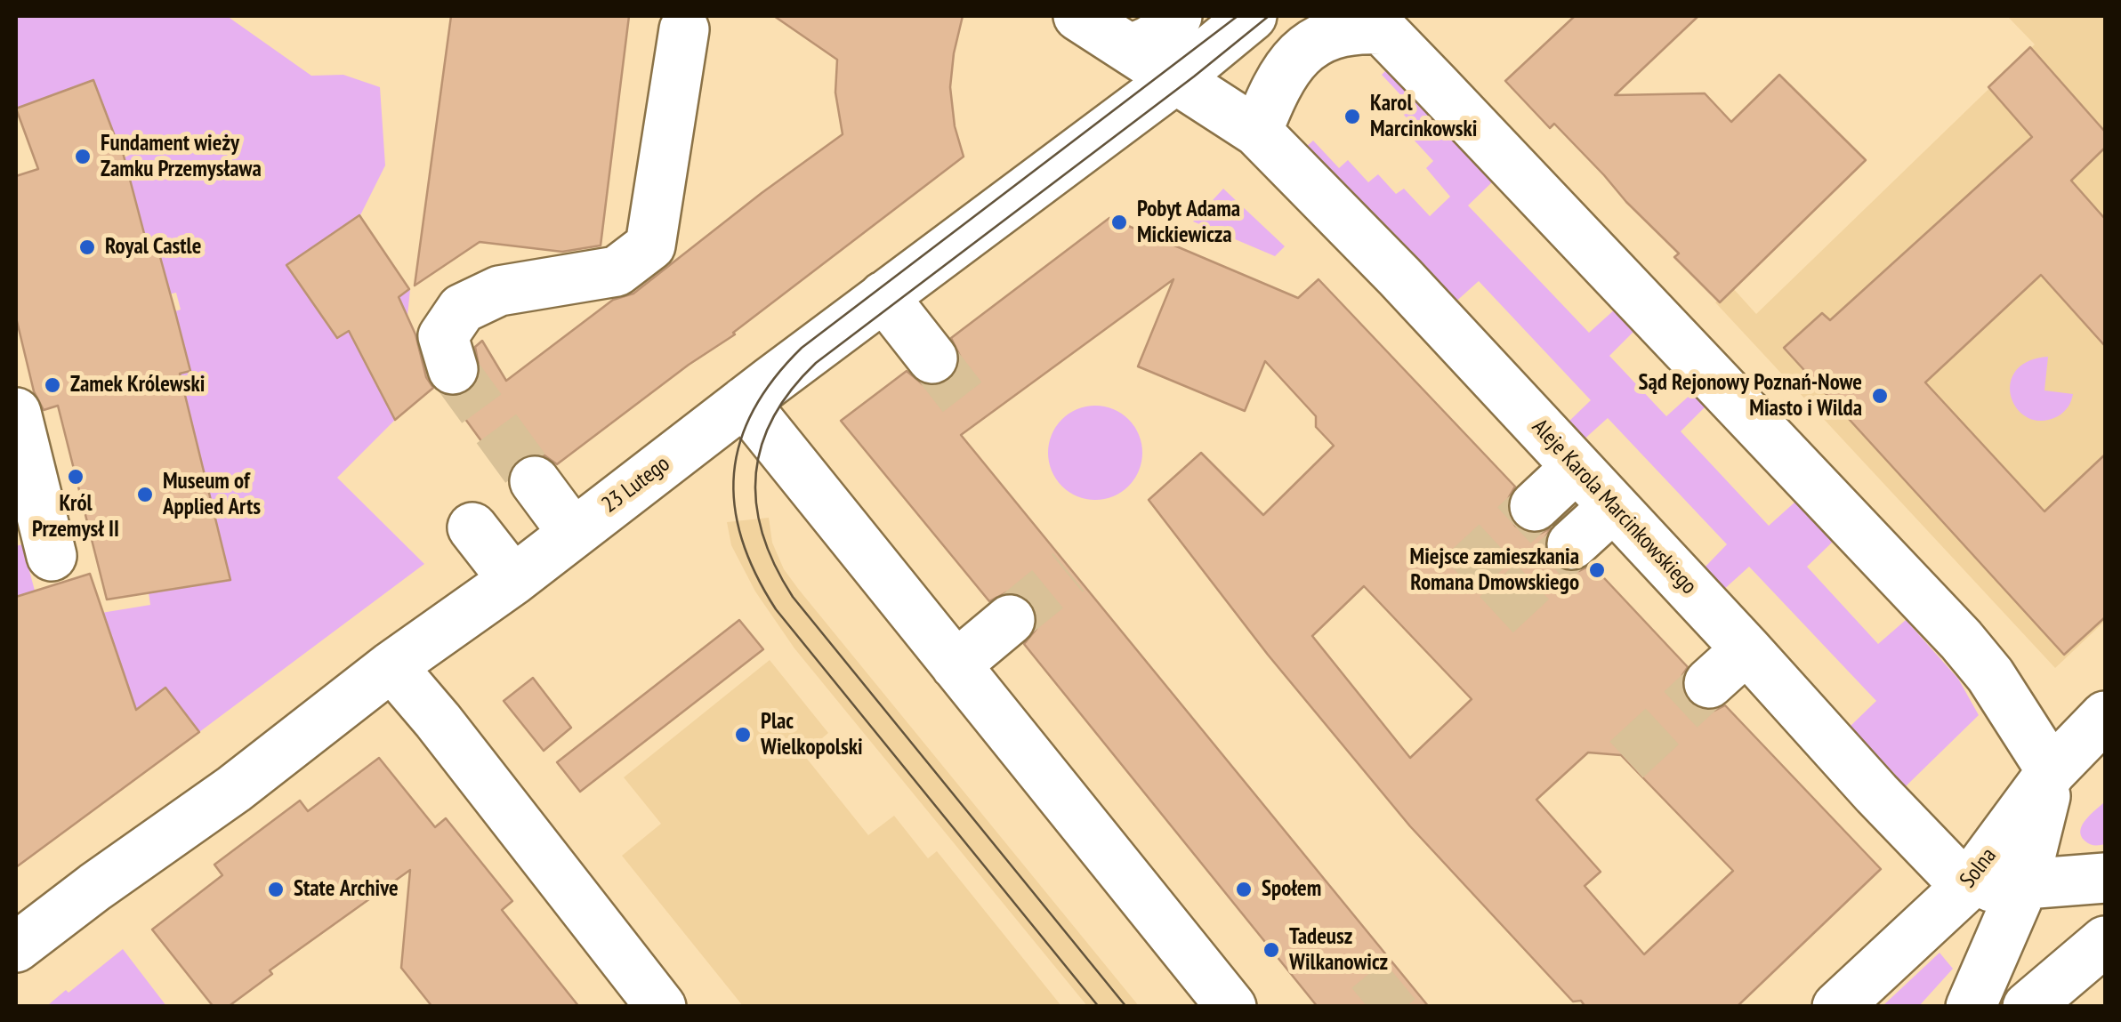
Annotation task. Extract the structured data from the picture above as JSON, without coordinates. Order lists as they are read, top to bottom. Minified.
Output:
{"streets":{"street":["23 Lutego","Aleje Karola Marcinkowskiego","Solna"]},"crossings":[["23 Lutego","Aleje Karola Marcinkowskiego"],["Aleje Karola Marcinkowskiego","Solna"]],"places":["Karol Marcinkowski","Fundament wieży Zamku Przemysława","Pobyt Adama Mickiewicza","Royal Castle","Zamek Królewski","Sąd Rejonowy Poznań-Nowe Miasto i Wilda","Król Przemysł II","Museum of Applied Arts","Miejsce zamieszkania Romana Dmowskiego","Plac Wielkopolski","State Archive","Społem","Tadeusz Wilkanowicz"]}
